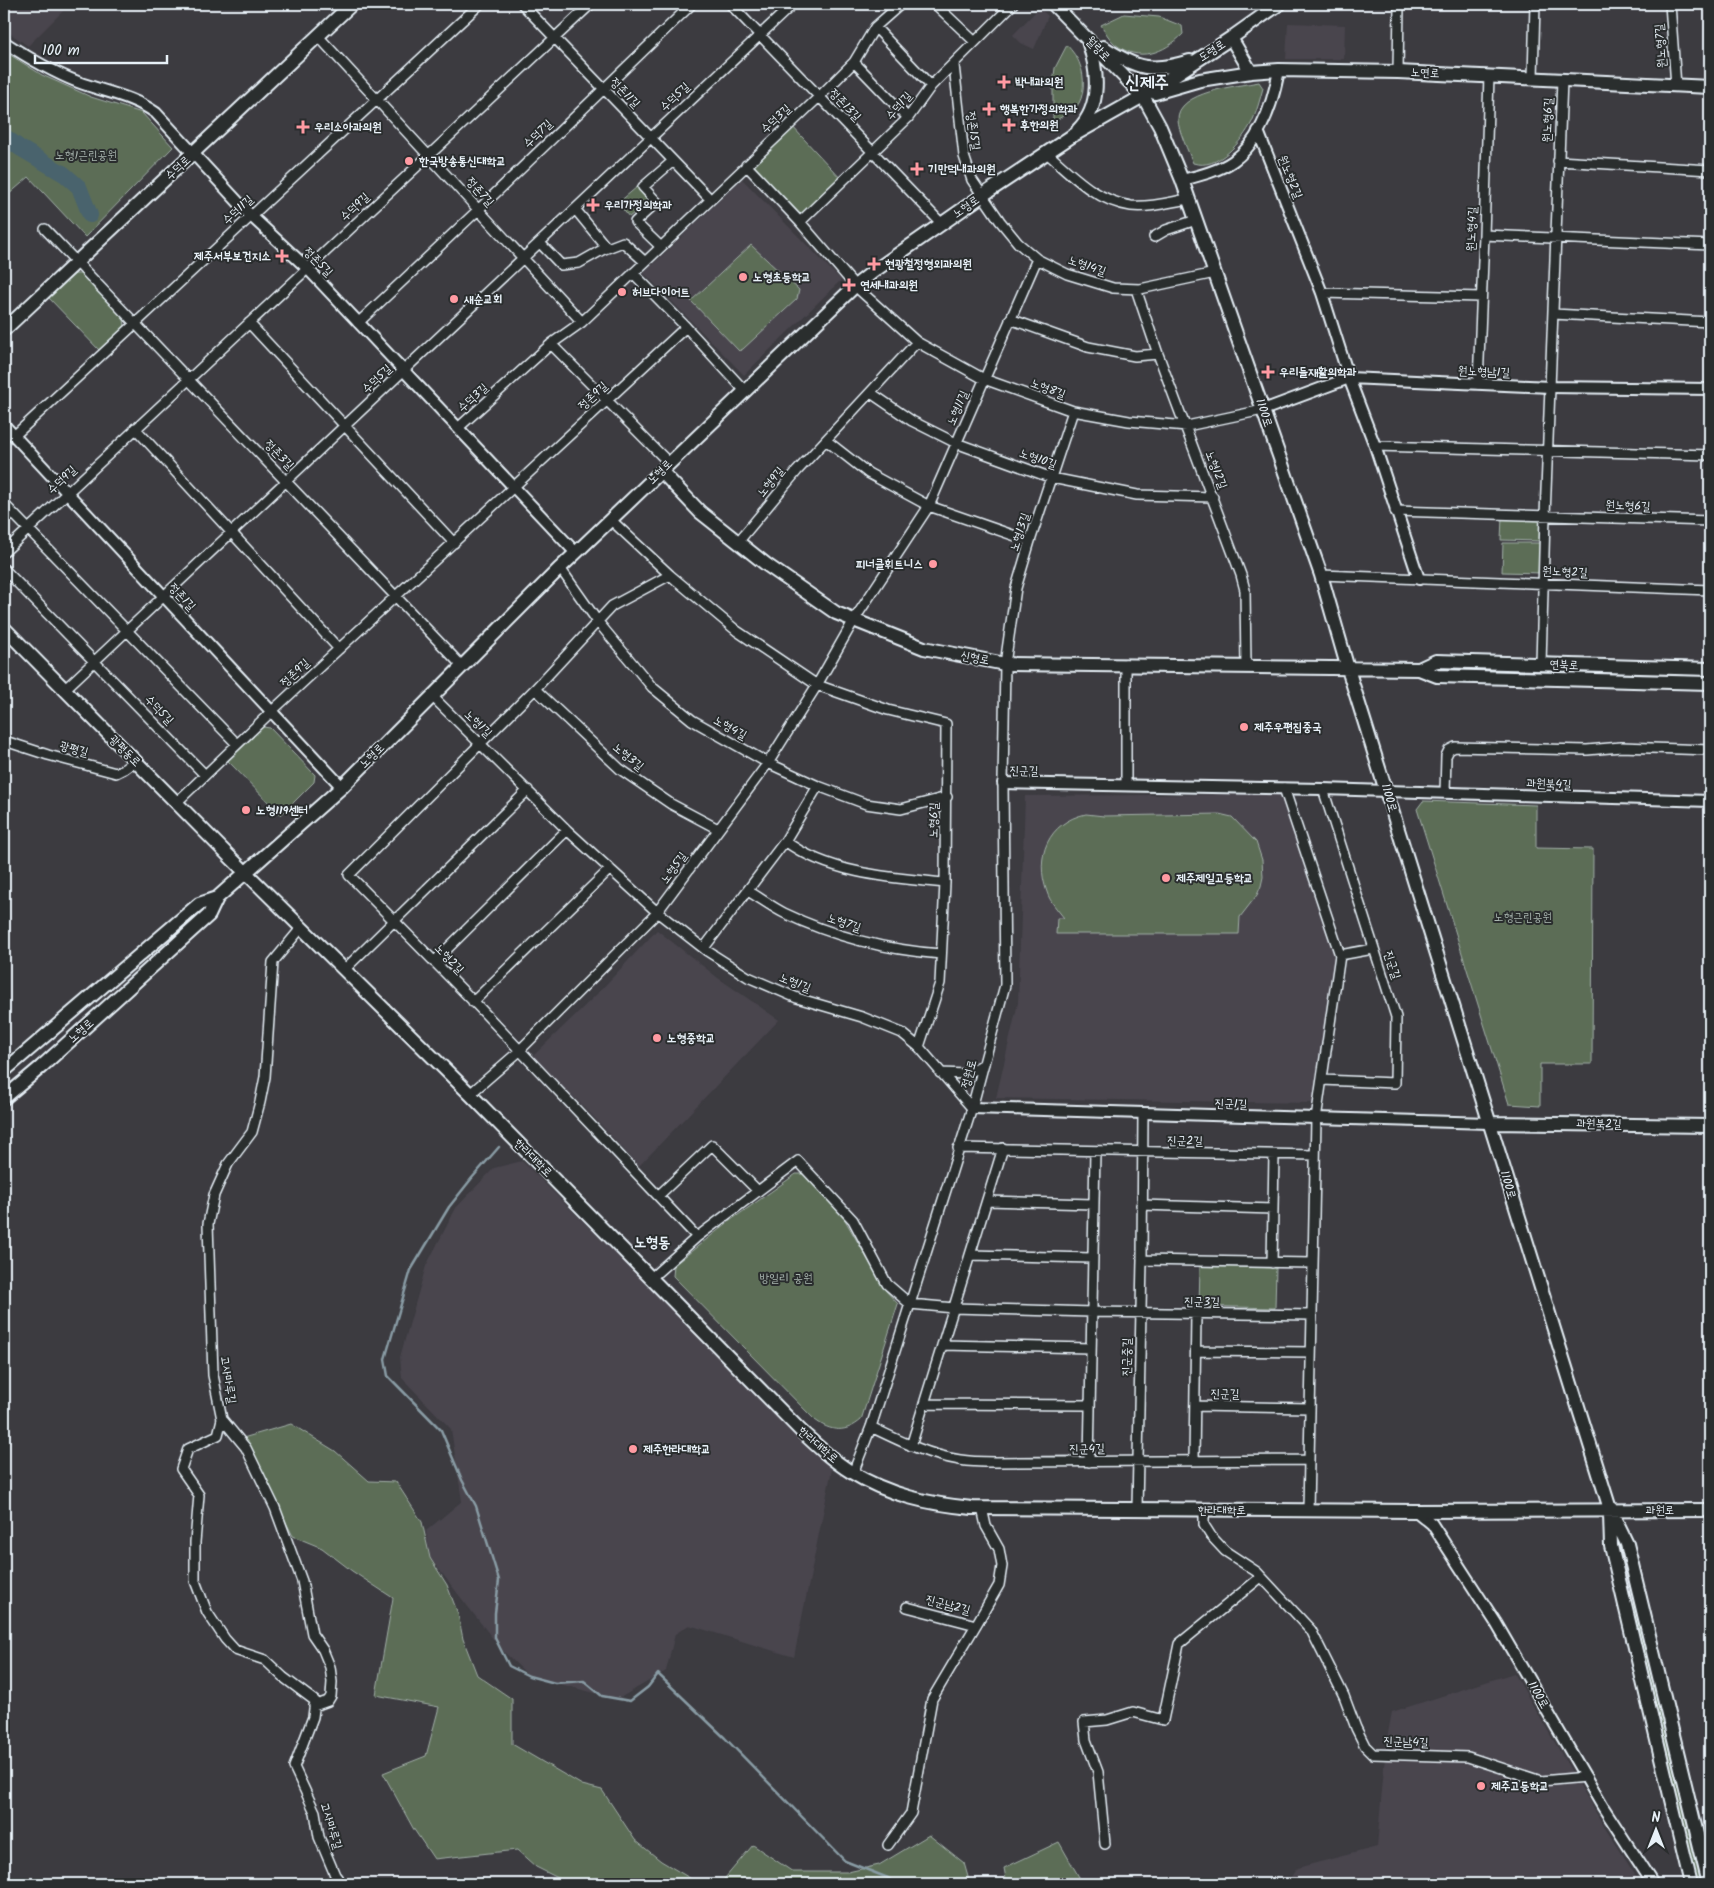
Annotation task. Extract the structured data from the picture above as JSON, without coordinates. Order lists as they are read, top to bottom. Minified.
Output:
{"streets":{"main road":["월랑로","도령로","노연로","수덕로","노형로","1100로","신형로","연북로","광평동로","과원북2길","한라대학로","과원로"],"street":["원노형7길","정존11길","수덕5길","정존13길","수덕1길","수덕3길","원노형6길","정존15길","수덕7길","원노형2길","정존7길","수덕9길","수덕11길","원노형4길","정존5길","노형14길","원노형남1길","노형8길","정존9길","노형11길","정존3길","노형10길","노형12길","노형9길","노형13길","정존1길","노형1길","노형4길","광평길","노형3길","진군길","과원북4길","노형6길","노형5길","노형7길","노형2길","정원로","진군1길","진군2길","진군3길","진군중길","고사마루길","진군4길","진군남2길","진군남4길"]},"crossings":[["원노형7길","노연로"],["월랑로","도령로"],["월랑로","노연로"],["월랑로","노형로"],["월랑로","1100로"],["도령로","노연로"],["도령로","노형로"],["도령로","1100로"],["노연로","원노형6길"],["노연로","노형로"],["노연로","원노형4길"],["노연로","1100로"],["정존11길","수덕5길"],["정존11길","수덕3길"],["정존11길","수덕7길"],["정존11길","수덕9길"],["수덕5길","정존13길"],["수덕5길","정존7길"],["수덕5길","정존5길"],["수덕5길","정존9길"],["수덕5길","정존3길"],["수덕5길","정존1길"],["수덕5길","광평동로"],["정존13길","수덕1길"],["정존13길","수덕3길"],["정존13길","노형로"],["수덕1길","정존15길"],["수덕3길","정존7길"],["수덕3길","정존5길"],["원노형6길","원노형2길"],["원노형6길","원노형남1길"],["원노형6길","연북로"],["정존15길","노형로"],["정존15길","노형14길"],["수덕7길","정존7길"],["수덕7길","정존5길"],["수덕로","정존7길"],["수덕로","정존5길"],["수덕로","정존3길"],["원노형2길","원노형남1길"],["원노형2길","1100로"],["정존7길","수덕9길"],["정존7길","수덕11길"],["수덕9길","정존5길"],["수덕9길","정존3길"],["수덕9길","정존1길"],["노형로","정존5길"],["노형로","노형14길"],["노형로","노형8길"],["노형로","1100로"],["노형로","정존3길"],["노형로","정존1길"],["노형로","신형로"],["노형로","노형1길"],["노형로","노형4길"],["노형로","광평동로"],["노형로","한라대학로"],["수덕11길","정존5길"],["수덕11길","정존3길"],["수덕11길","정존1길"],["원노형4길","원노형남1길"],["정존5길","정존9길"],["노형14길","노형11길"],["노형14길","1100로"],["노형14길","노형12길"],["원노형남1길","노형8길"],["원노형남1길","1100로"],["노형8길","노형11길"],["노형8길","1100로"],["노형8길","노형12길"],["노형8길","노형9길"],["노형8길","노형13길"],["정존9길","정존3길"],["정존9길","정존1길"],["정존9길","광평동로"],["노형11길","노형10길"],["노형11길","신형로"],["노형11길","노형5길"],["1100로","신형로"],["1100로","연북로"],["1100로","진군길"],["1100로","과원북4길"],["1100로","진군1길"],["1100로","과원북2길"],["1100로","한라대학로"],["1100로","과원로"],["1100로","진군남4길"],["노형10길","노형12길"],["노형10길","노형9길"],["노형10길","노형13길"],["노형12길","신형로"],["노형9길","신형로"],["노형13길","신형로"],["노형13길","정원로"],["신형로","연북로"],["신형로","노형5길"],["신형로","정원로"],["노형1길","노형6길"],["노형1길","노형5길"],["노형1길","노형2길"],["노형1길","정원로"],["노형1길","진군1길"],["노형4길","노형6길"],["노형4길","노형5길"],["광평길","광평동로"],["광평동로","한라대학로"],["노형3길","노형5길"],["진군길","과원북4길"],["진군길","정원로"],["진군길","진군4길"],["노형6길","노형5길"],["노형6길","노형7길"],["노형5길","노형2길"],["노형5길","한라대학로"],["정원로","진군1길"],["정원로","진군2길"],["정원로","한라대학로"],["정원로","진군3길"],["정원로","진군4길"],["진군1길","과원북2길"],["진군1길","진군중길"],["진군2길","진군중길"],["한라대학로","진군중길"],["한라대학로","고사마루길"],["한라대학로","과원로"],["한라대학로","진군남2길"],["한라대학로","진군남4길"],["진군3길","진군중길"],["진군중길","진군4길"]],"districts":["신제주","노형동"],"parks":["노형1근린공원","노형근린공원","방일리 공원"],"places":{"health":["박내과의원","행복한가정의학과","후한의원","우리소아과의원","기만덕내과의원","우리가정의학과","제주서부보건지소","현광철정형외과의원","연세내과의원","우리들재활의학과"],"other":["한국방송통신대학교","노형초등학교","허브다이어트","새순교회","피너클휘트니스","제주우편집중국","노형119센터","제주제일고등학교","노형중학교","제주한라대학교","제주고등학교"]},"scale_bar":"100 m","north":"top"}
